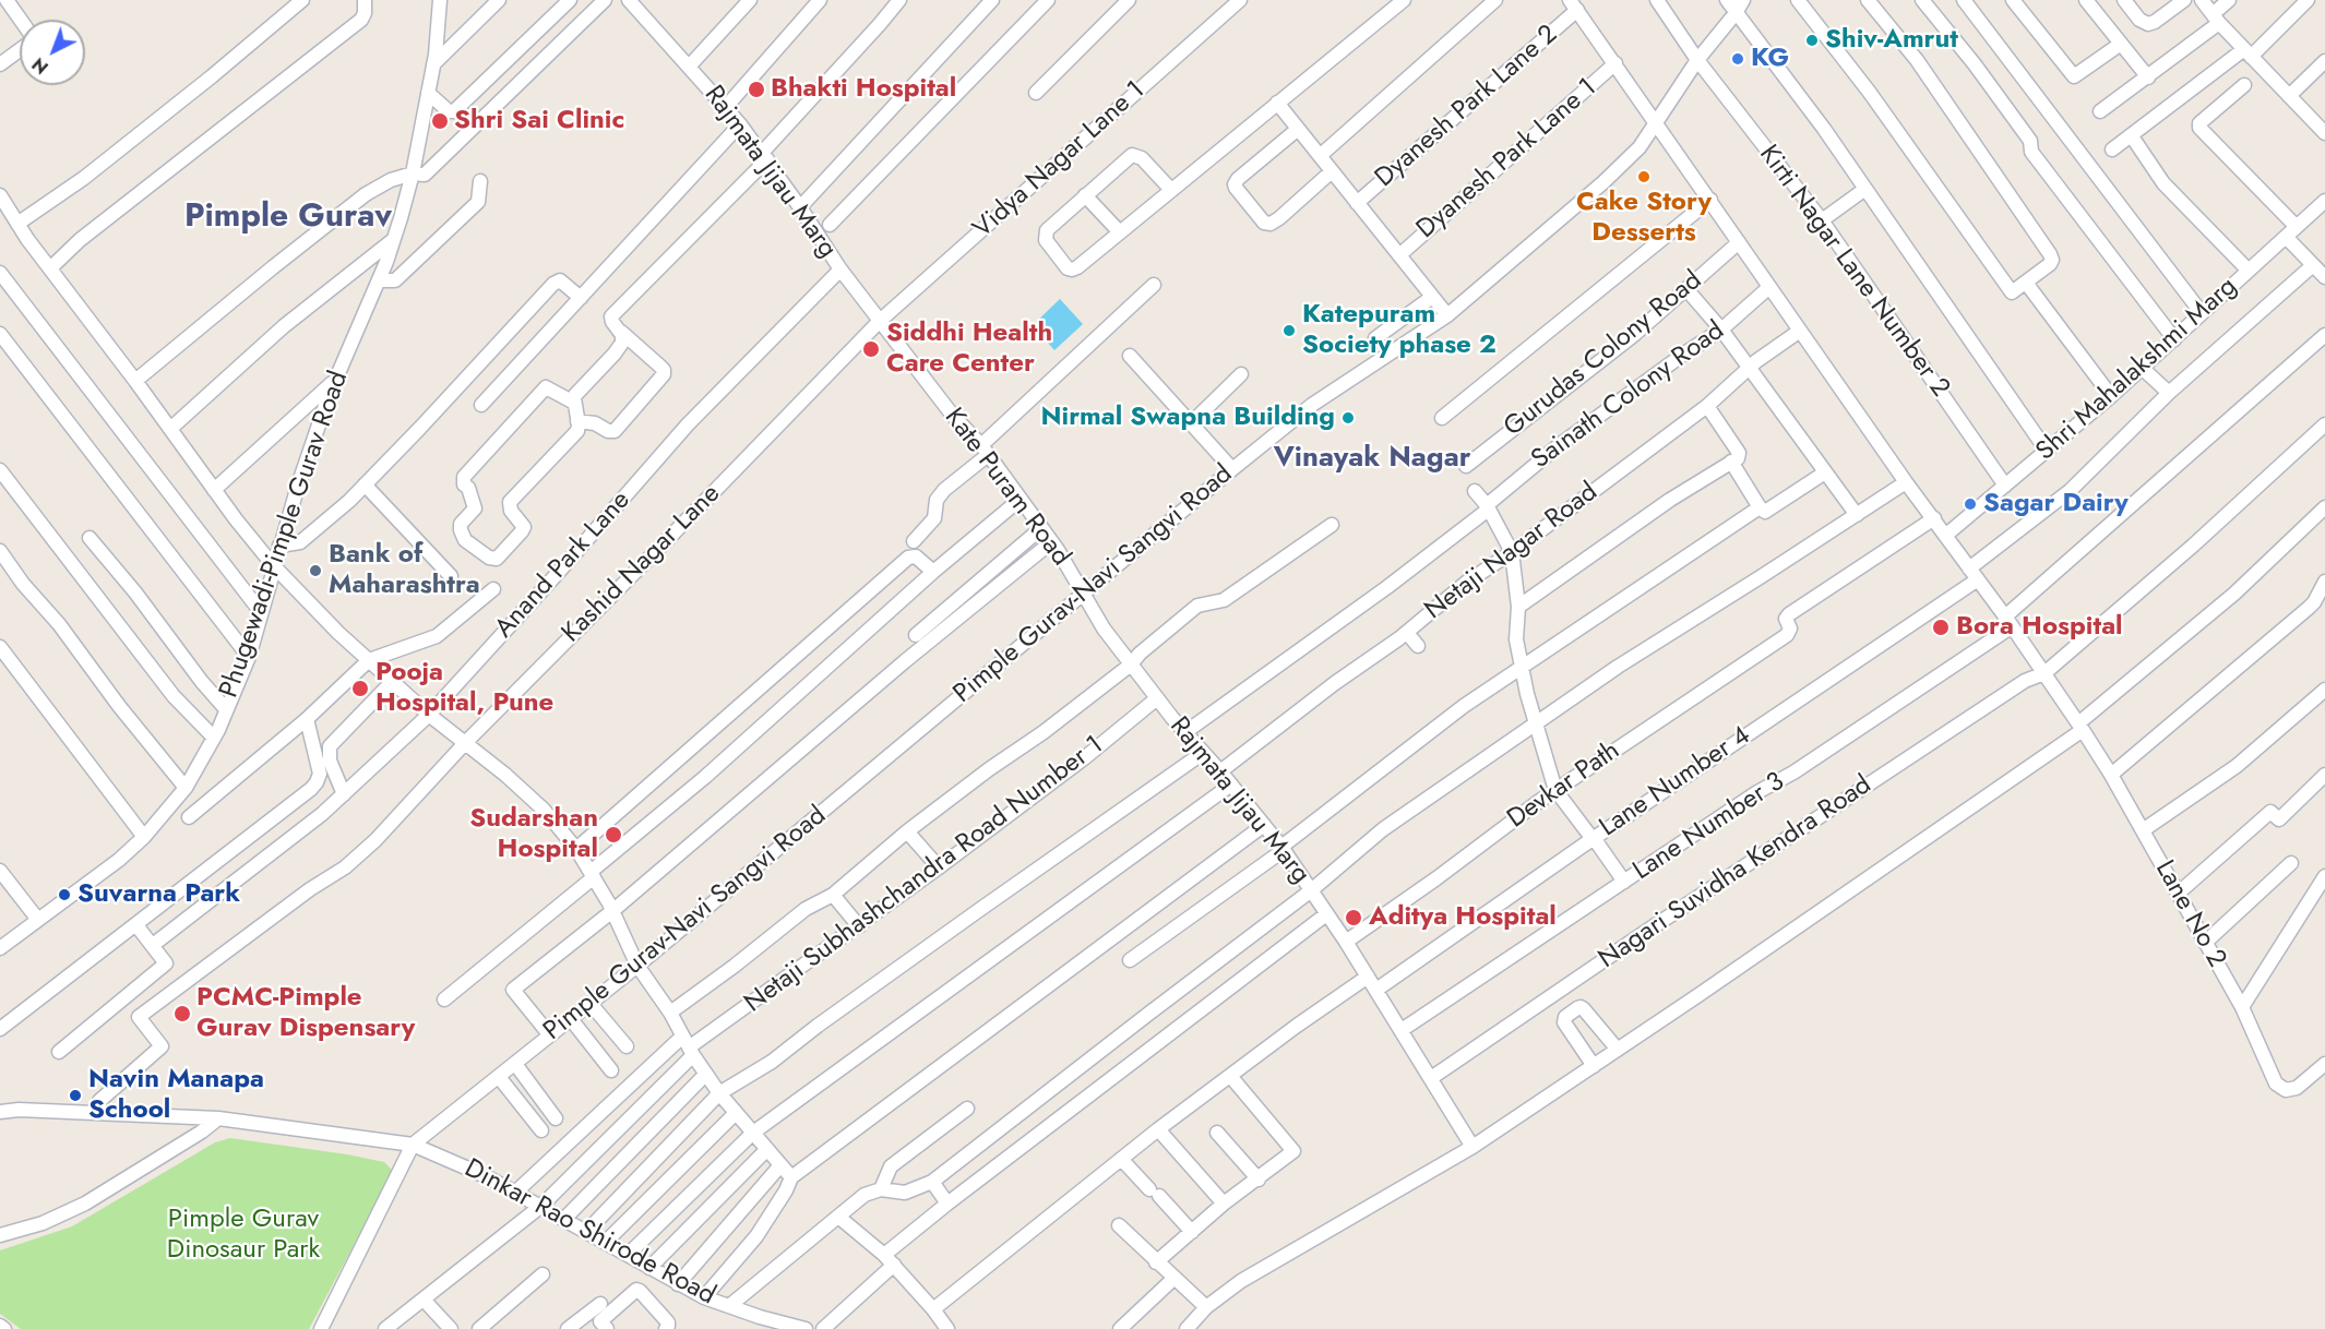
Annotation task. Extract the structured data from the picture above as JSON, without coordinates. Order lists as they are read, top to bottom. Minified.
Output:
{"streets":{"street":["Dyanesh Park Lane 2","Dyanesh Park Lane 1","Vidya Nagar Lane 1","Rajmata Jijau Marg","Kirti Nagar Lane Number 2","Gurudas Colony Road","Shri Mahalakshmi Marg","Sainath Colony Road","Kate Puram Road","Phugewadi-Pimple Gurav Road","Netaji Nagar Road","Kashid Nagar Lane","Anand Park Lane","Pimple Gurav-Navi Sangvi Road","Lane Number 4","Devkar Path","Lane Number 3","Nagari Suvidha Kendra Road","Netaji Subhashchandra Road Number 1","Lane No 2","Dinkar Rao Shirode Road"]},"crossings":[["Dyanesh Park Lane 2","Lane No 2"],["Dyanesh Park Lane 1","Lane No 2"],["Vidya Nagar Lane 1","Rajmata Jijau Marg"],["Vidya Nagar Lane 1","Kate Puram Road"],["Vidya Nagar Lane 1","Kashid Nagar Lane"],["Rajmata Jijau Marg","Sainath Colony Road"],["Rajmata Jijau Marg","Kate Puram Road"],["Rajmata Jijau Marg","Netaji Nagar Road"],["Rajmata Jijau Marg","Kashid Nagar Lane"],["Rajmata Jijau Marg","Anand Park Lane"],["Rajmata Jijau Marg","Pimple Gurav-Navi Sangvi Road"],["Rajmata Jijau Marg","Lane Number 4"],["Rajmata Jijau Marg","Devkar Path"],["Rajmata Jijau Marg","Lane Number 3"],["Rajmata Jijau Marg","Nagari Suvidha Kendra Road"],["Rajmata Jijau Marg","Netaji Subhashchandra Road Number 1"],["Kirti Nagar Lane Number 2","Shri Mahalakshmi Marg"],["Kirti Nagar Lane Number 2","Pimple Gurav-Navi Sangvi Road"],["Gurudas Colony Road","Lane No 2"],["Shri Mahalakshmi Marg","Lane No 2"],["Sainath Colony Road","Lane No 2"],["Kate Puram Road","Kashid Nagar Lane"],["Kate Puram Road","Pimple Gurav-Navi Sangvi Road"],["Netaji Nagar Road","Lane No 2"],["Kashid Nagar Lane","Dinkar Rao Shirode Road"],["Pimple Gurav-Navi Sangvi Road","Lane No 2"],["Pimple Gurav-Navi Sangvi Road","Dinkar Rao Shirode Road"],["Lane Number 4","Lane No 2"],["Devkar Path","Lane No 2"],["Lane Number 3","Lane No 2"],["Nagari Suvidha Kendra Road","Lane No 2"]],"districts":["Pimple Gurav","Vinayak Nagar"],"parks":["Pimple Gurav Dinosaur Park"],"places":["Shiv-Amrut","KG","Bhakti Hospital","Shri Sai Clinic","Cake Story Desserts","Katepuram Society phase 2","Siddhi Health Care Center","Nirmal Swapna Building","Sagar Dairy","Bank of Maharashtra","Bora Hospital","Pooja Hospital, Pune","Sudarshan Hospital","Suvarna Park","Aditya Hospital","PCMC-Pimple Gurav Dispensary","Navin Manapa School"],"north":"bottom left"}
